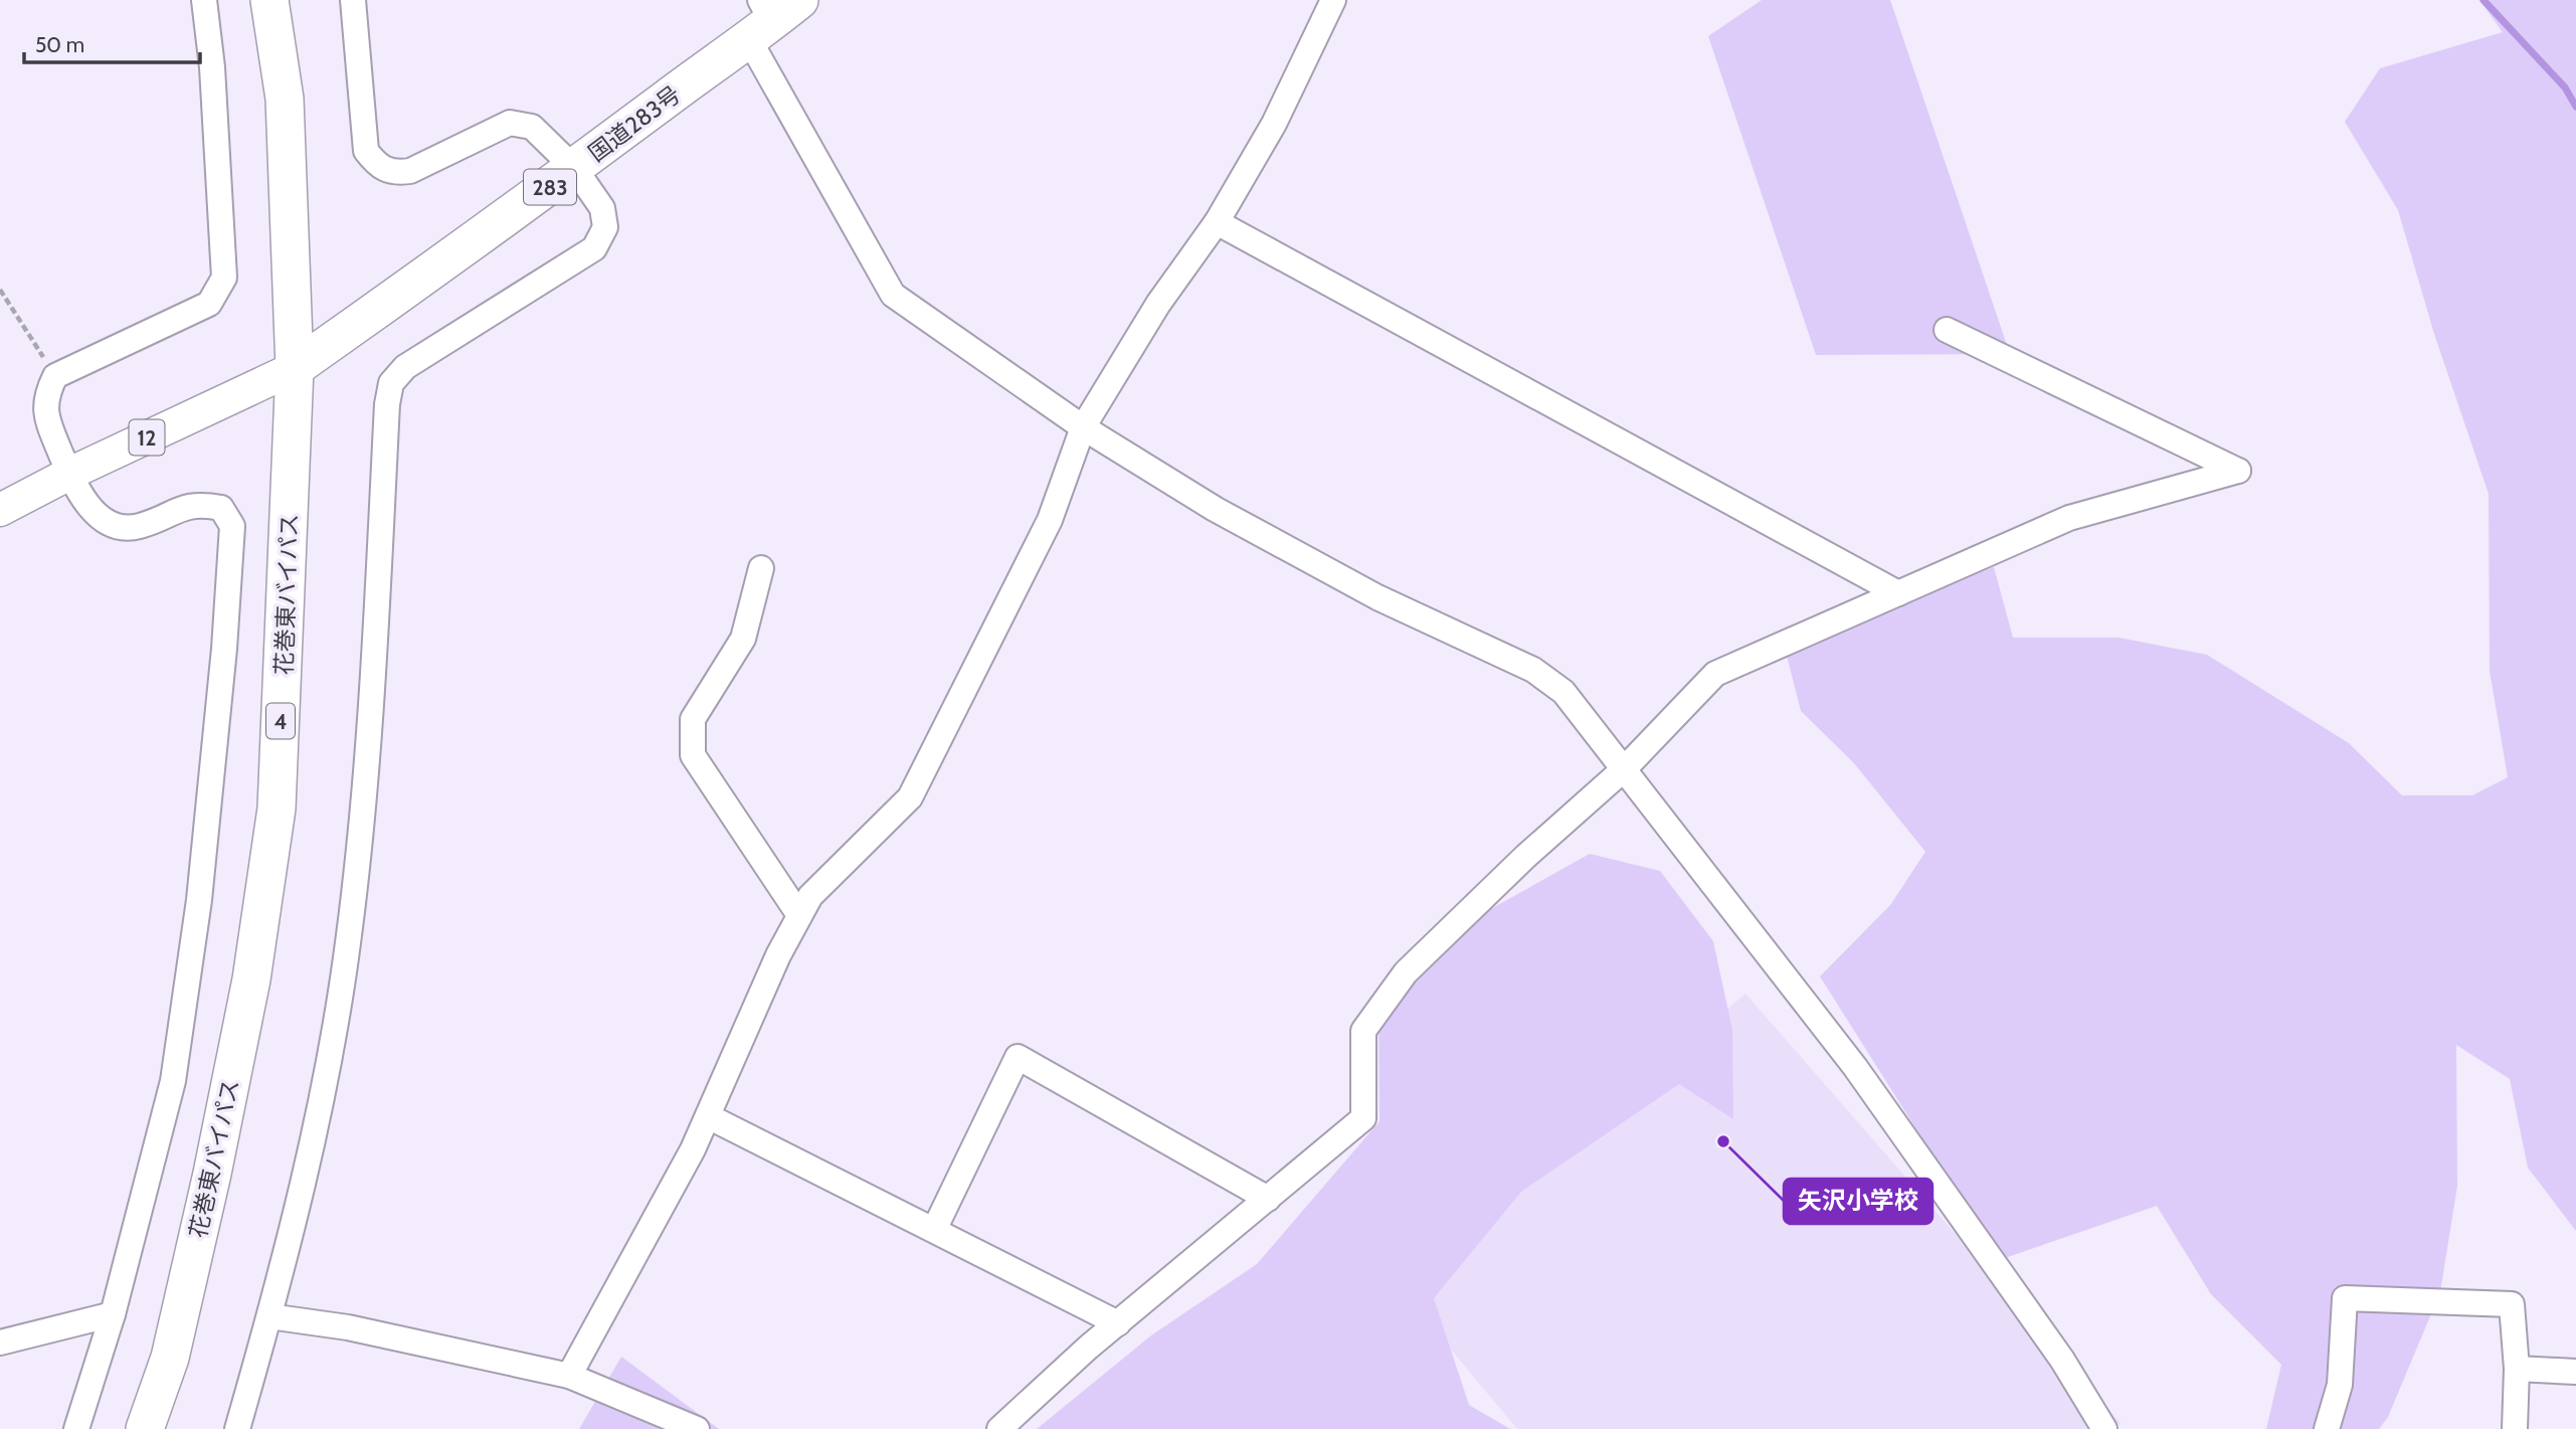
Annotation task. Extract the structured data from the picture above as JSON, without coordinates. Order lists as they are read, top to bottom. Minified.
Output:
{"streets":{"highway":["国道283号","283","花巻東バイパス","4"],"main road":["12"]},"crossings":[["国道283号","12"],["国道283号","花巻東バイパス"],["12","花巻東バイパス"]],"places":["矢沢小学校"],"scale_bar":"50 m"}
